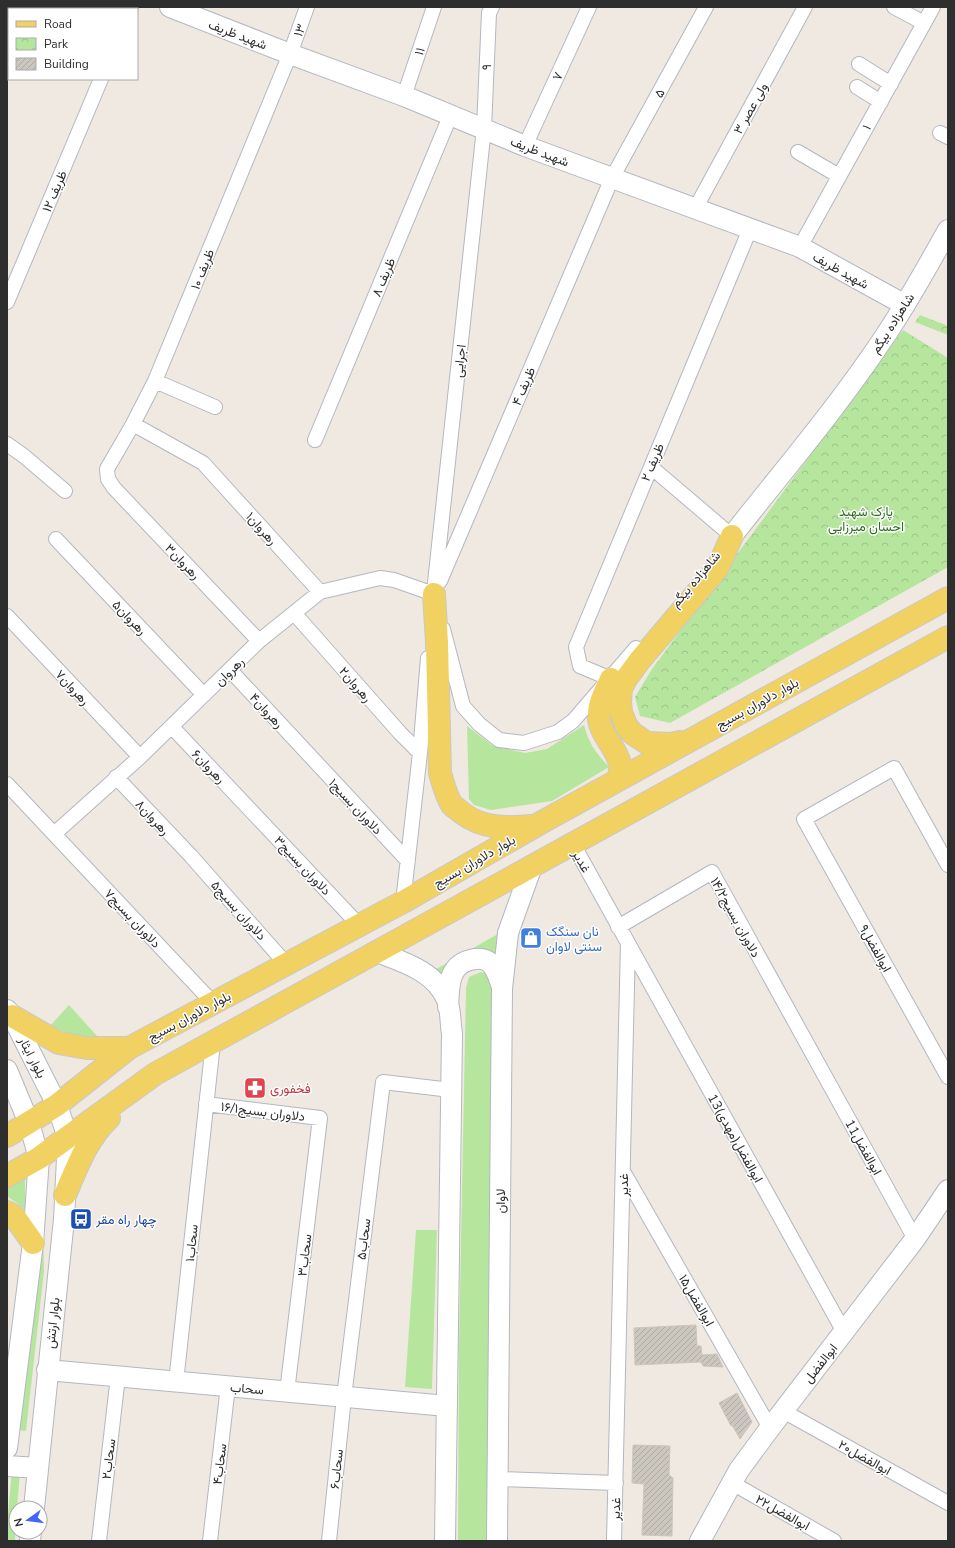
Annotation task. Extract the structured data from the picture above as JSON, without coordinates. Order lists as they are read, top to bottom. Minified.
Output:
{"streets":{"main road":["بلوار دلاوران بسیج"],"street":["۱۳","شهید ظریف","۱۱","۹","۷","۵","ولی عصر ۳","۱","ظریف ۱۲","ظریف ۱۰","ظریف ۸","شاهزاده بیگم","اجرایی","ظریف ۴","ظریف ۲","رهروان۱","رهروان۳","رهروان۵","رهروان","رهروان۲","رهروان۷","رهروان۴","رهروان۶","دلاوران بسیج۱","رهروان۸","غدیر","دلاوران بسیج۳","دلاوران بسیج۵","۱۴/۲دلاوران بسیج","دلاوران بسیج۷","ابوالفضل۹","بلوار ایثار","دلاوران بسیج۱۶/۱","13ابوالفضل(مهدی)","11ابوالفضل","لاوان","۵سحاب","۱سحاب","۳سحاب","ابوالفضل۱۵","بلوار ارتش","ابوالفضل","سحاب","ابوالفضل۲۰","۲سحاب","۴سحاب","۶سحاب","ابوالفضل۲۲"]},"crossings":[["۱۳","شهید ظریف"],["۱۳","ظریف ۱۰"],["شهید ظریف","۱۱"],["شهید ظریف","۹"],["شهید ظریف","۷"],["شهید ظریف","۵"],["شهید ظریف","ولی عصر ۳"],["شهید ظریف","۱"],["شهید ظریف","ظریف ۱۰"],["شهید ظریف","ظریف ۸"],["شهید ظریف","شاهزاده بیگم"],["شهید ظریف","اجرایی"],["شهید ظریف","ظریف ۴"],["شهید ظریف","ظریف ۲"],["۹","اجرایی"],["۵","ظریف ۴"],["ظریف ۱۰","رهروان۱"],["ظریف ۱۰","رهروان۳"],["شاهزاده بیگم","اجرایی"],["شاهزاده بیگم","ظریف ۴"],["شاهزاده بیگم","ظریف ۲"],["شاهزاده بیگم","رهروان"],["اجرایی","ظریف ۴"],["اجرایی","رهروان"],["اجرایی","رهروان۲"],["اجرایی","بلوار دلاوران بسیج"],["اجرایی","دلاوران بسیج۱"],["ظریف ۴","رهروان"],["رهروان۱","رهروان"],["رهروان۳","رهروان"],["رهروان۵","رهروان"],["رهروان","رهروان۲"],["رهروان","رهروان۷"],["رهروان","رهروان۴"],["رهروان","رهروان۶"],["رهروان","رهروان۸"],["رهروان","دلاوران بسیج۷"],["بلوار دلاوران بسیج","دلاوران بسیج۳"],["بلوار دلاوران بسیج","دلاوران بسیج۵"],["بلوار دلاوران بسیج","دلاوران بسیج۷"],["بلوار دلاوران بسیج","بلوار ایثار"],["رهروان۴","دلاوران بسیج۱"],["رهروان۶","دلاوران بسیج۳"],["رهروان۸","دلاوران بسیج۵"],["غدیر","۱۴/۲دلاوران بسیج"],["غدیر","13ابوالفضل(مهدی)"],["غدیر","ابوالفضل۱۵"],["۱۴/۲دلاوران بسیج","11ابوالفضل"],["بلوار ایثار","بلوار ارتش"],["دلاوران بسیج۱۶/۱","۱سحاب"],["دلاوران بسیج۱۶/۱","۳سحاب"],["13ابوالفضل(مهدی)","ابوالفضل"],["11ابوالفضل","ابوالفضل"],["۵سحاب","سحاب"],["۵سحاب","۶سحاب"],["۱سحاب","سحاب"],["۳سحاب","سحاب"],["ابوالفضل۱۵","ابوالفضل"],["بلوار ارتش","سحاب"],["ابوالفضل","ابوالفضل۲۰"],["ابوالفضل","ابوالفضل۲۲"],["سحاب","۲سحاب"],["سحاب","۴سحاب"],["سحاب","۶سحاب"]],"parks":["پارک شهید احسان میرزایی"],"places":{"shop":["نان سنگک سنتی لاوان"],"pharmacy":["فخفوری"],"bus stop":["چهار راه مقر‍"]},"legend":["Road","Park","Building"],"north":"left"}
